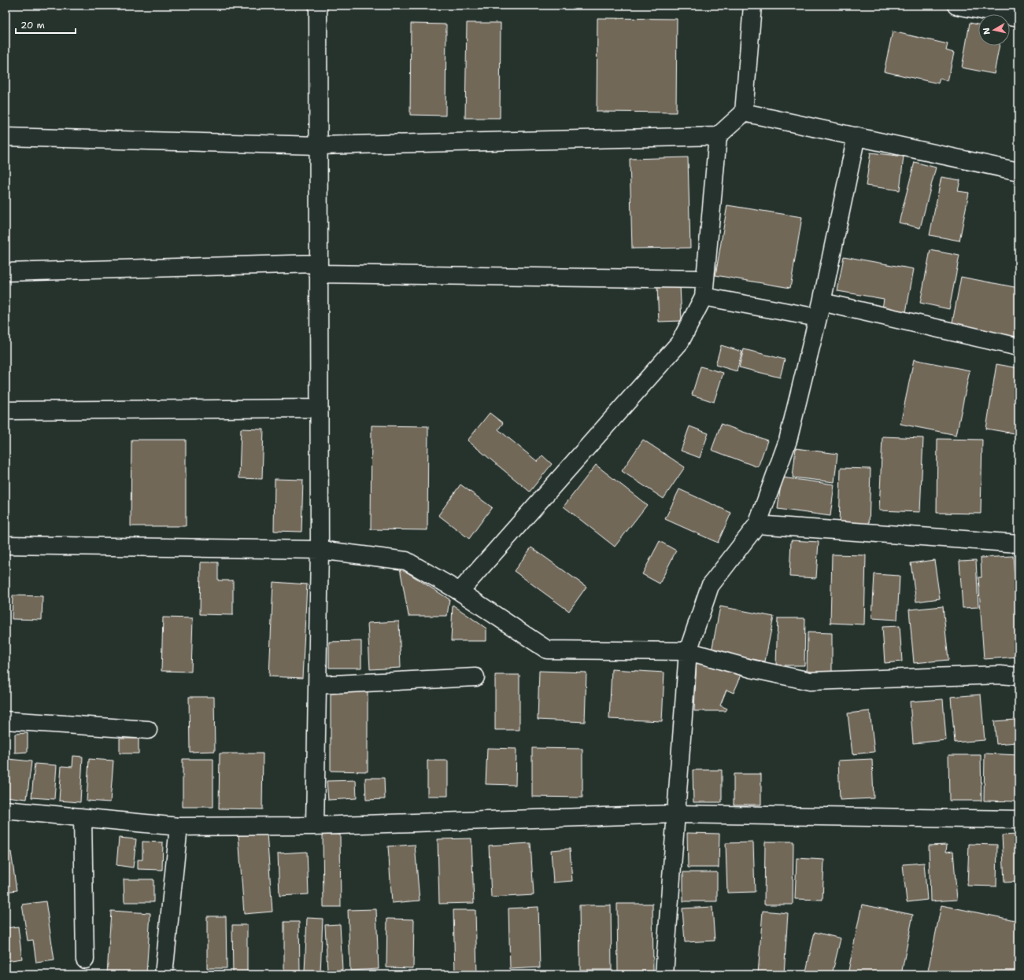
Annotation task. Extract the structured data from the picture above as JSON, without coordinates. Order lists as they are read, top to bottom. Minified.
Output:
{"scale_bar":"20 m","north":"left"}
